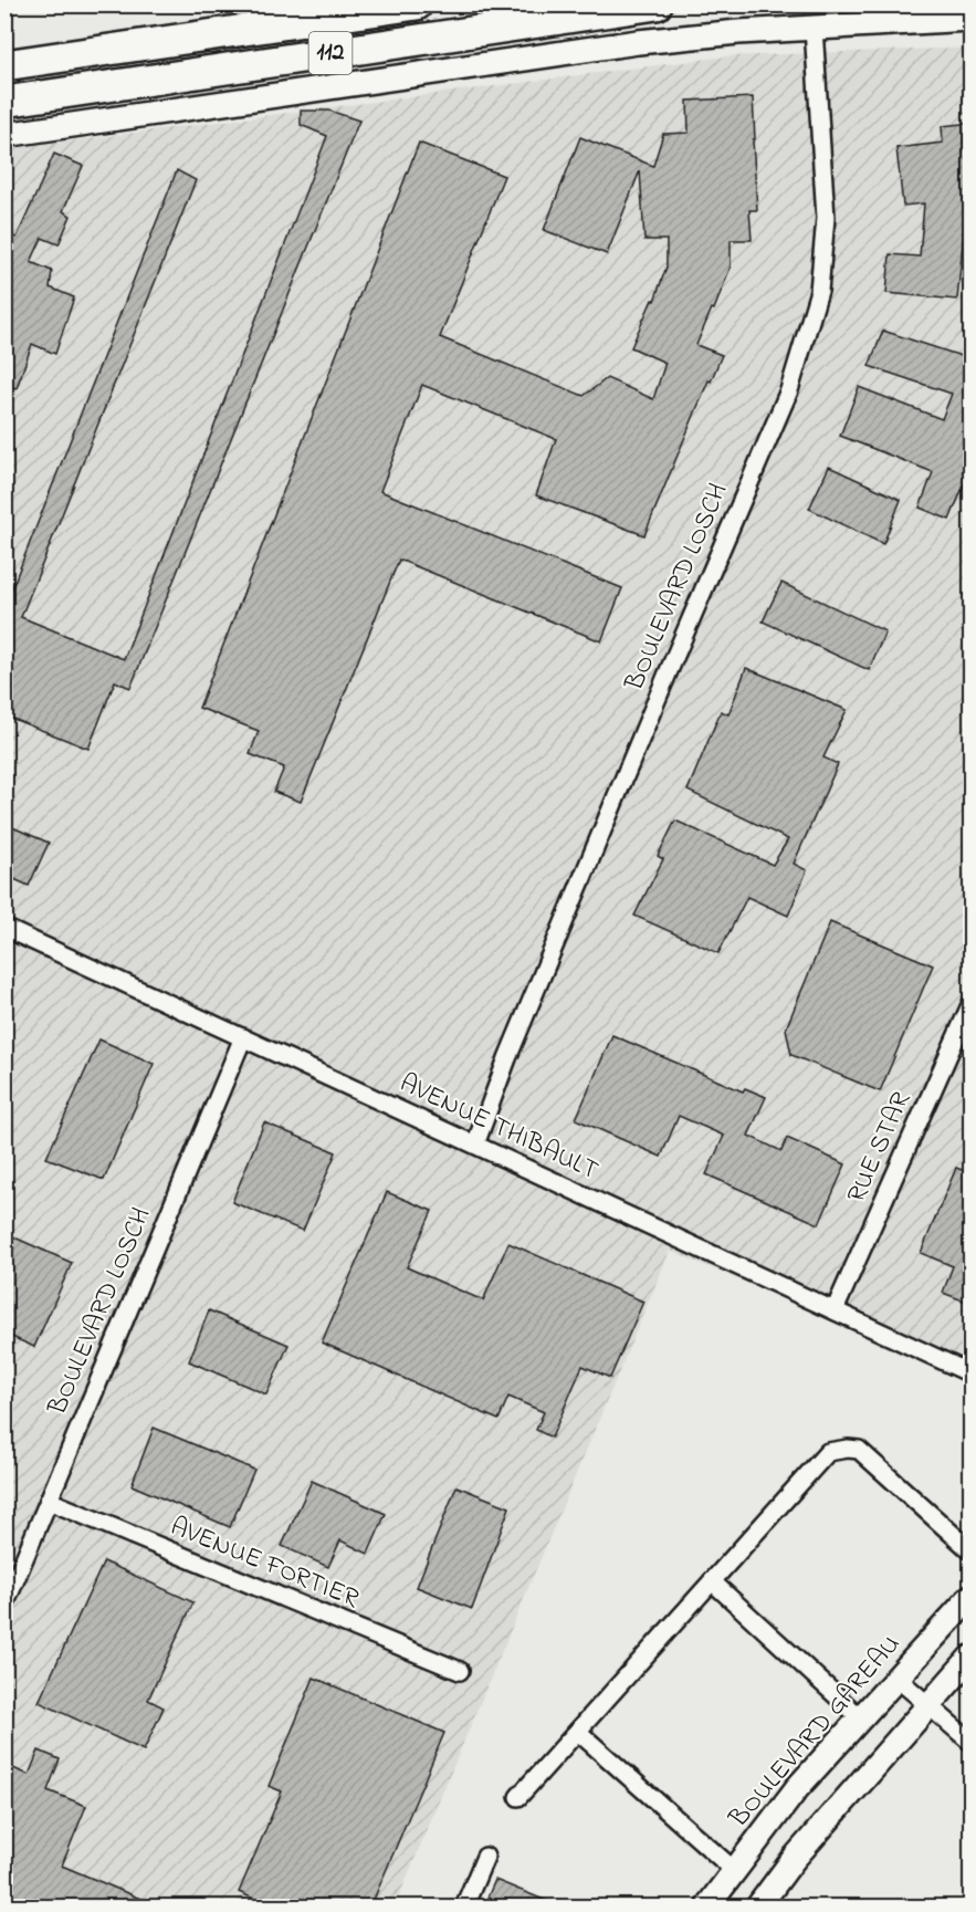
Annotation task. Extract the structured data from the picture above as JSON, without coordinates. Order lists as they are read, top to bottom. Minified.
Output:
{"streets":{"highway":["112"],"street":["BOULEVARD LOSCH","AVENUE THIBAULT","RUE STAR","AVENUE FORTIER","BOULEVARD GAREAU"]},"crossings":[["BOULEVARD LOSCH","AVENUE THIBAULT"],["BOULEVARD LOSCH","AVENUE FORTIER"],["AVENUE THIBAULT","RUE STAR"]]}
